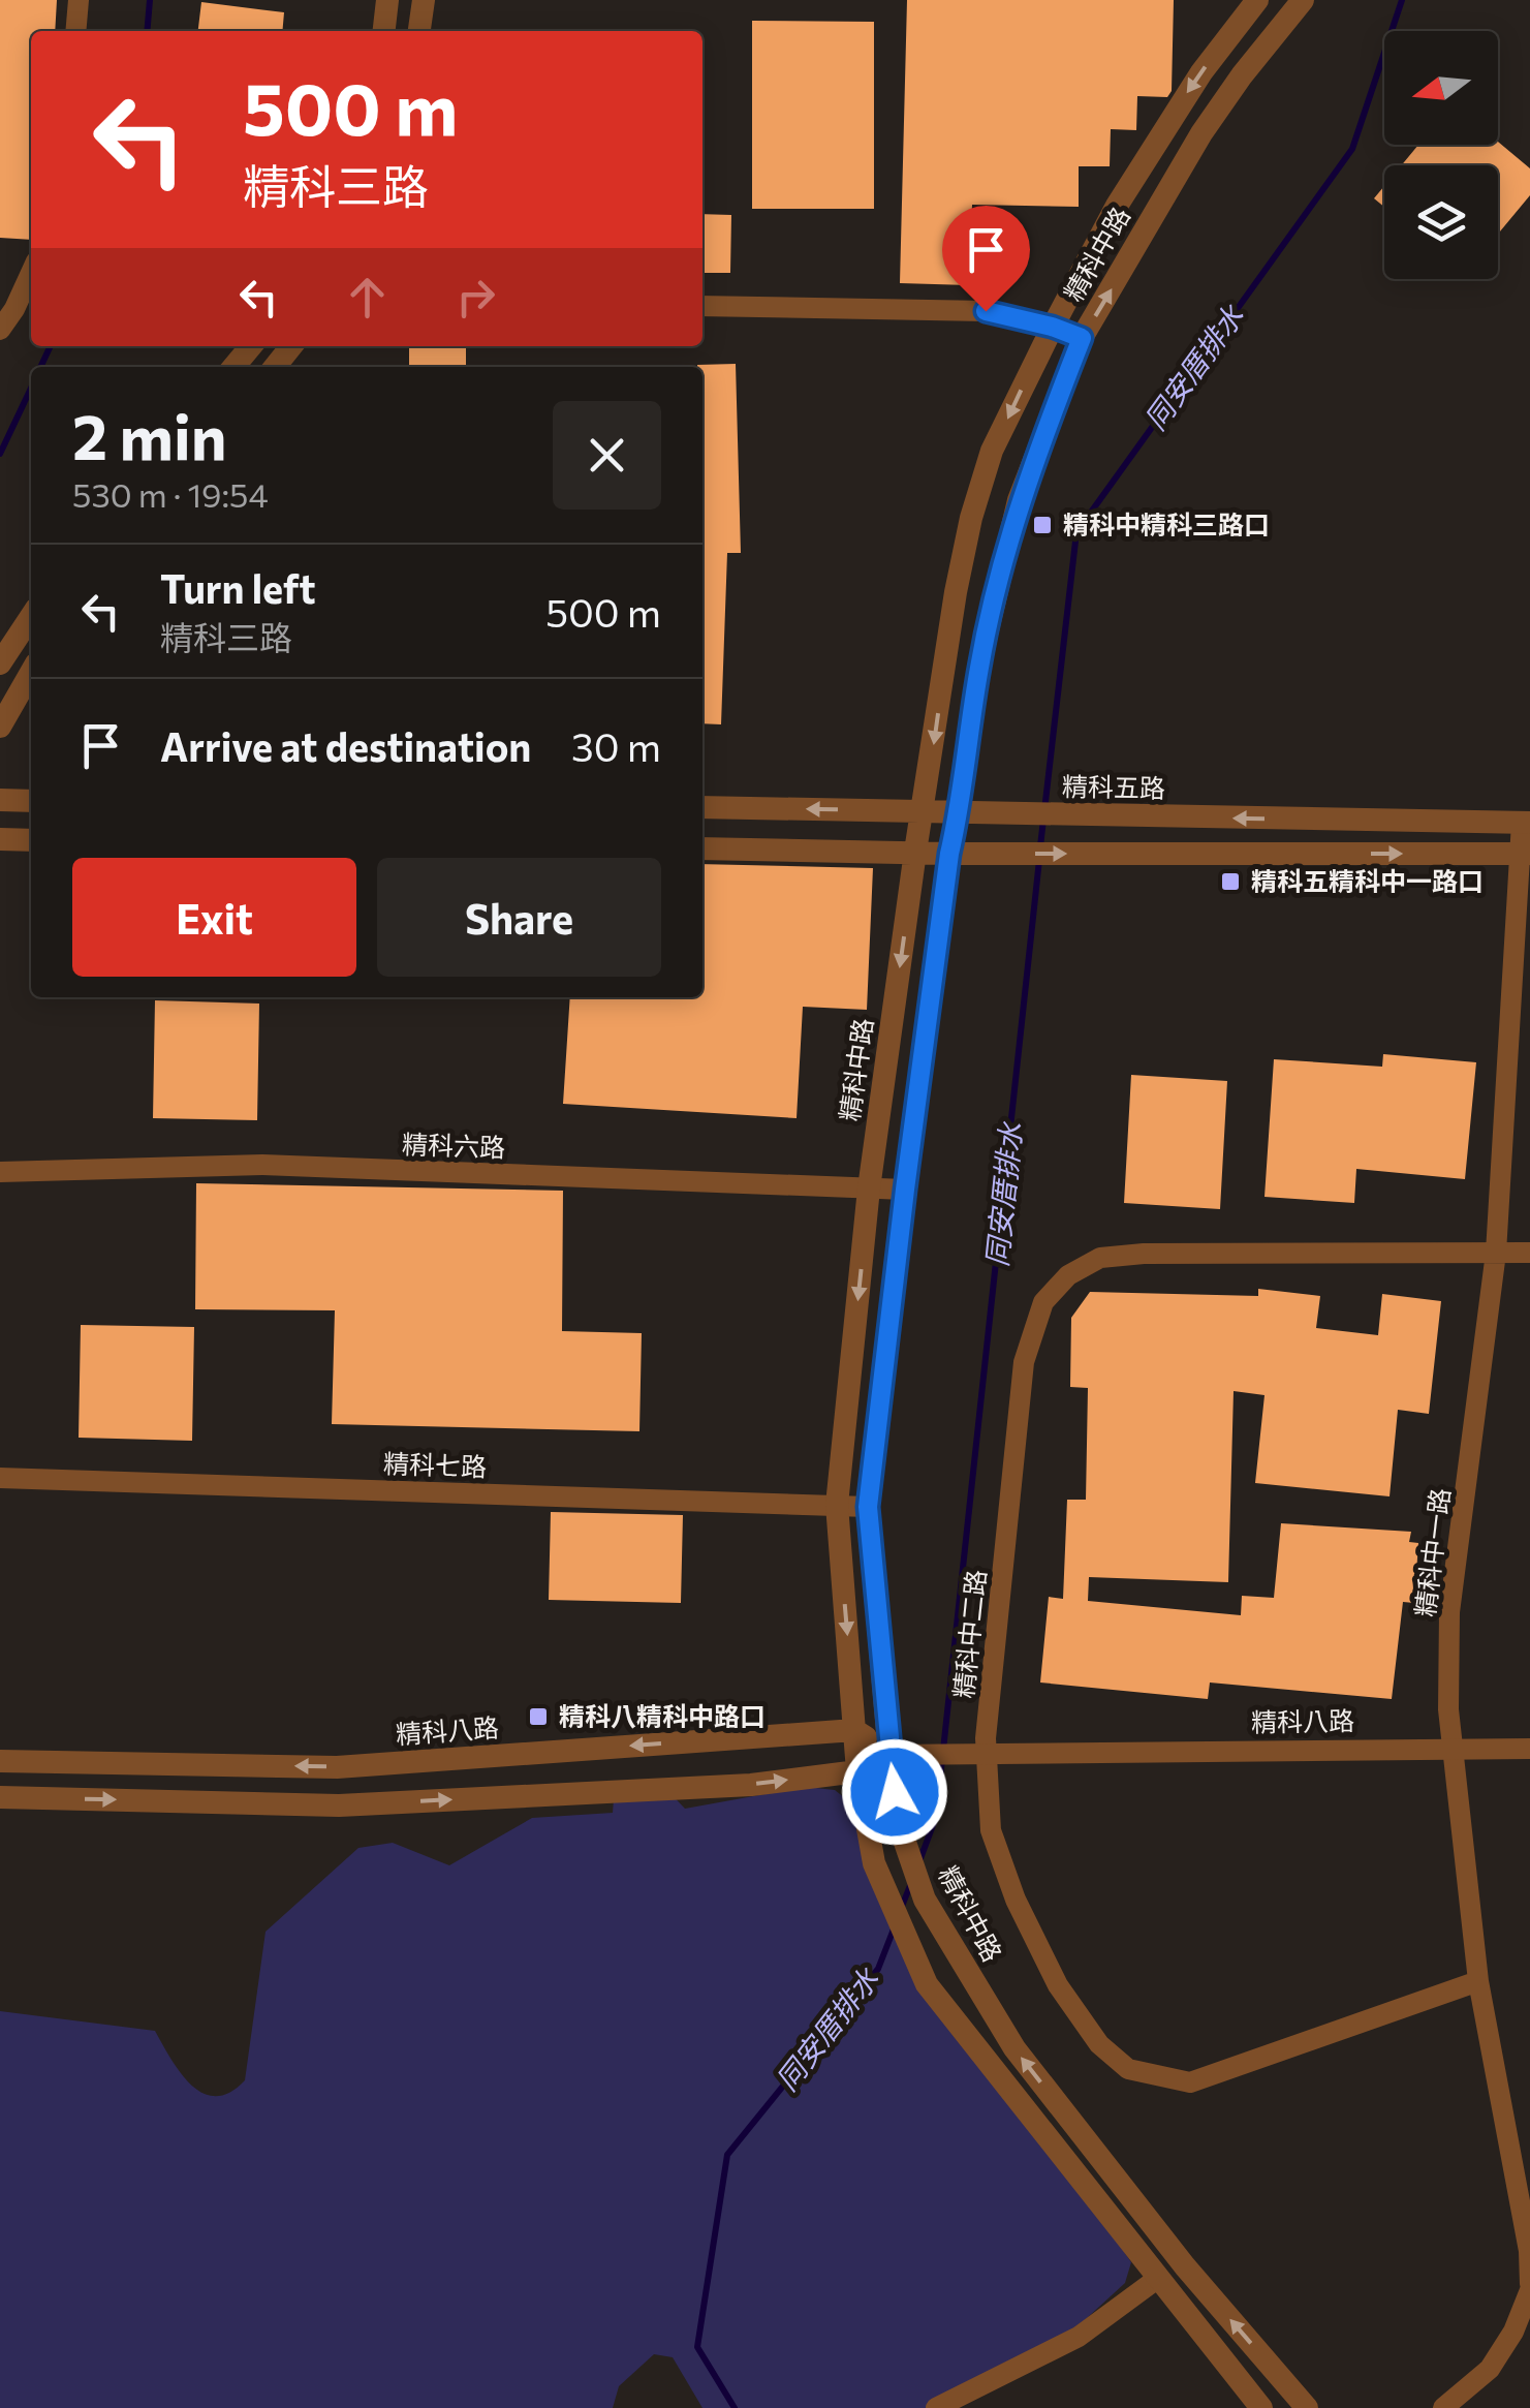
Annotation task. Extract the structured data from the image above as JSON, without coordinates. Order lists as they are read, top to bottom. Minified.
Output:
{"streets":{"street":["精科中路","精科五路","精科六路","精科七路","精科中一路","精科中二路","精科八路"]},"crossings":[["精科中路","精科五路"],["精科中路","精科六路"],["精科中路","精科七路"],["精科中路","精科八路"],["精科五路","精科中一路"],["精科中一路","精科中二路"]],"water":["同安厝排水"],"places":{"transit":["精科中精科三路口","精科五精科中一路口","精科八精科中路口"]},"north":"left","page":{"turn":["500 m","精科三路"],"heading":["2 min","530 m · 19:54"],"list":[{"name":"Turn left","note":"精科三路","value":"500 m"},{"name":"Arrive at destination","value":"30 m"}],"buttons":["Exit","Share"]}}
